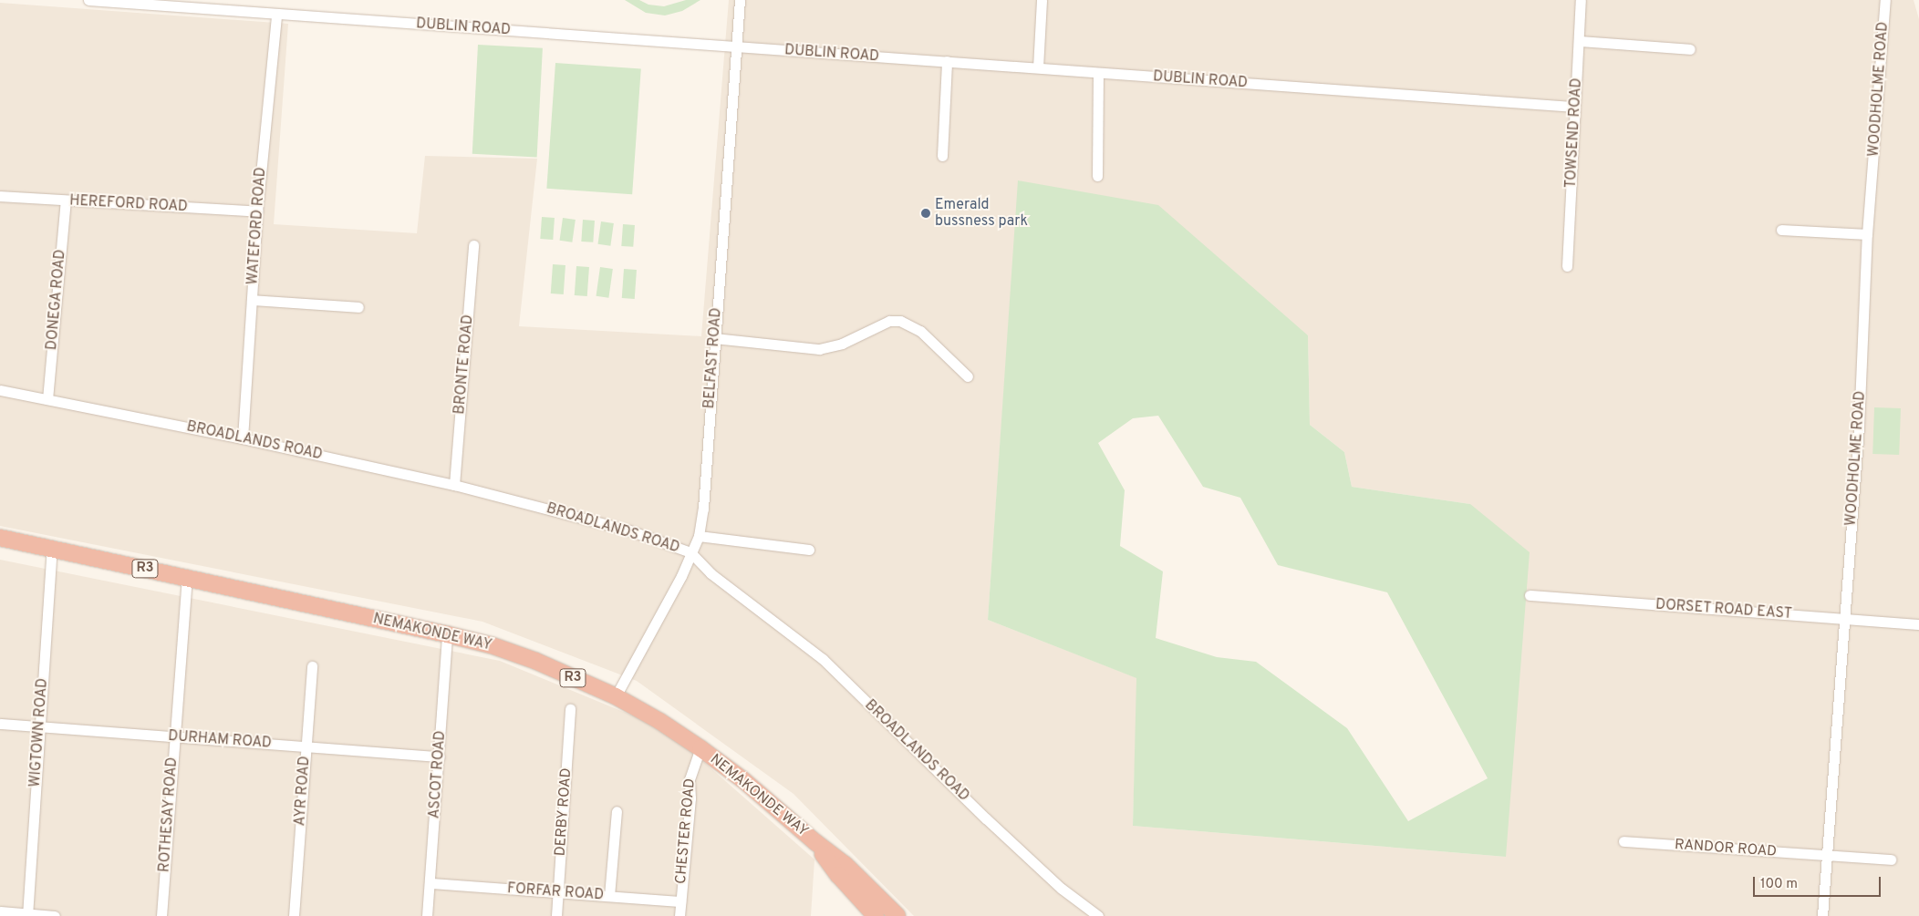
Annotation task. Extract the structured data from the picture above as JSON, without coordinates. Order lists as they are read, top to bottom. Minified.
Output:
{"streets":{"highway":["R3","NEMAKONDE WAY"],"street":["DUBLIN ROAD","WOODHOLME ROAD","TOWSEND ROAD","HEREFORD ROAD","WATEFORD ROAD","DONEGA ROAD","BELFAST ROAD","BRONTE ROAD","BROADLANDS ROAD","DORSET ROAD EAST","WIGTOWN ROAD","DURHAM ROAD","ASCOT ROAD","AYR ROAD","DERBY ROAD","ROTHESAY ROAD","CHESTER ROAD","RANDOR ROAD","FORFAR ROAD"]},"crossings":[["DUBLIN ROAD","TOWSEND ROAD"],["DUBLIN ROAD","WATEFORD ROAD"],["DUBLIN ROAD","BELFAST ROAD"],["WOODHOLME ROAD","DORSET ROAD EAST"],["WOODHOLME ROAD","RANDOR ROAD"],["HEREFORD ROAD","WATEFORD ROAD"],["HEREFORD ROAD","DONEGA ROAD"],["WATEFORD ROAD","BROADLANDS ROAD"],["DONEGA ROAD","BROADLANDS ROAD"],["BELFAST ROAD","BROADLANDS ROAD"],["BELFAST ROAD","NEMAKONDE WAY"],["BRONTE ROAD","BROADLANDS ROAD"],["NEMAKONDE WAY","WIGTOWN ROAD"],["NEMAKONDE WAY","ASCOT ROAD"],["NEMAKONDE WAY","ROTHESAY ROAD"],["NEMAKONDE WAY","CHESTER ROAD"],["WIGTOWN ROAD","DURHAM ROAD"],["DURHAM ROAD","ASCOT ROAD"],["DURHAM ROAD","AYR ROAD"],["DURHAM ROAD","ROTHESAY ROAD"],["ASCOT ROAD","FORFAR ROAD"],["DERBY ROAD","FORFAR ROAD"],["CHESTER ROAD","FORFAR ROAD"]],"places":["Emerald bussness park"],"scale_bar":"100 m"}
